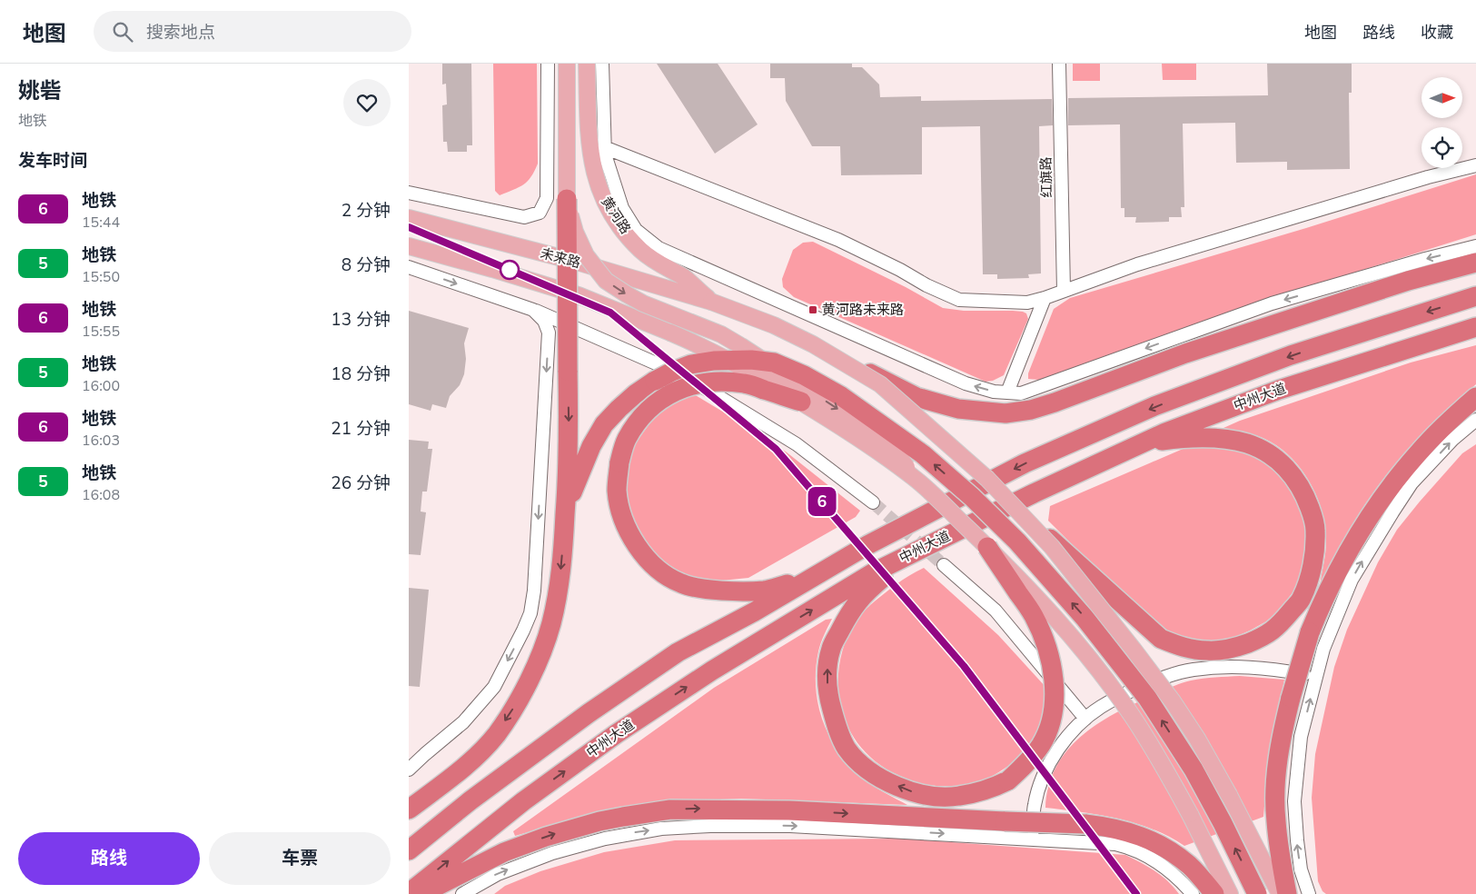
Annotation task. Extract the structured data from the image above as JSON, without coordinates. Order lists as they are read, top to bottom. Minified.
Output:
{"streets":{"highway":["中州大道"],"main road":["黄河路","未来路"],"street":["红旗路"]},"crossings":[["黄河路","未来路"]],"places":{"transit":["黄河路未来路"]},"lines":["metro line 6"],"north":"right","page":{"header":"地图","search":"搜索地点","nav":["地图","路线","收藏"],"heading":[["姚砦","地铁"],"发车时间"],"on_map":"6","list":[{"mark":"6","name":"地铁","note":"15:44","value":"2 分钟"},{"mark":"5","name":"地铁","note":"15:50","value":"8 分钟"},{"mark":"6","name":"地铁","note":"15:55","value":"13 分钟"},{"mark":"5","name":"地铁","note":"16:00","value":"18 分钟"},{"mark":"6","name":"地铁","note":"16:03","value":"21 分钟"},{"mark":"5","name":"地铁","note":"16:08","value":"26 分钟"}],"buttons":["路线","车票"]}}
